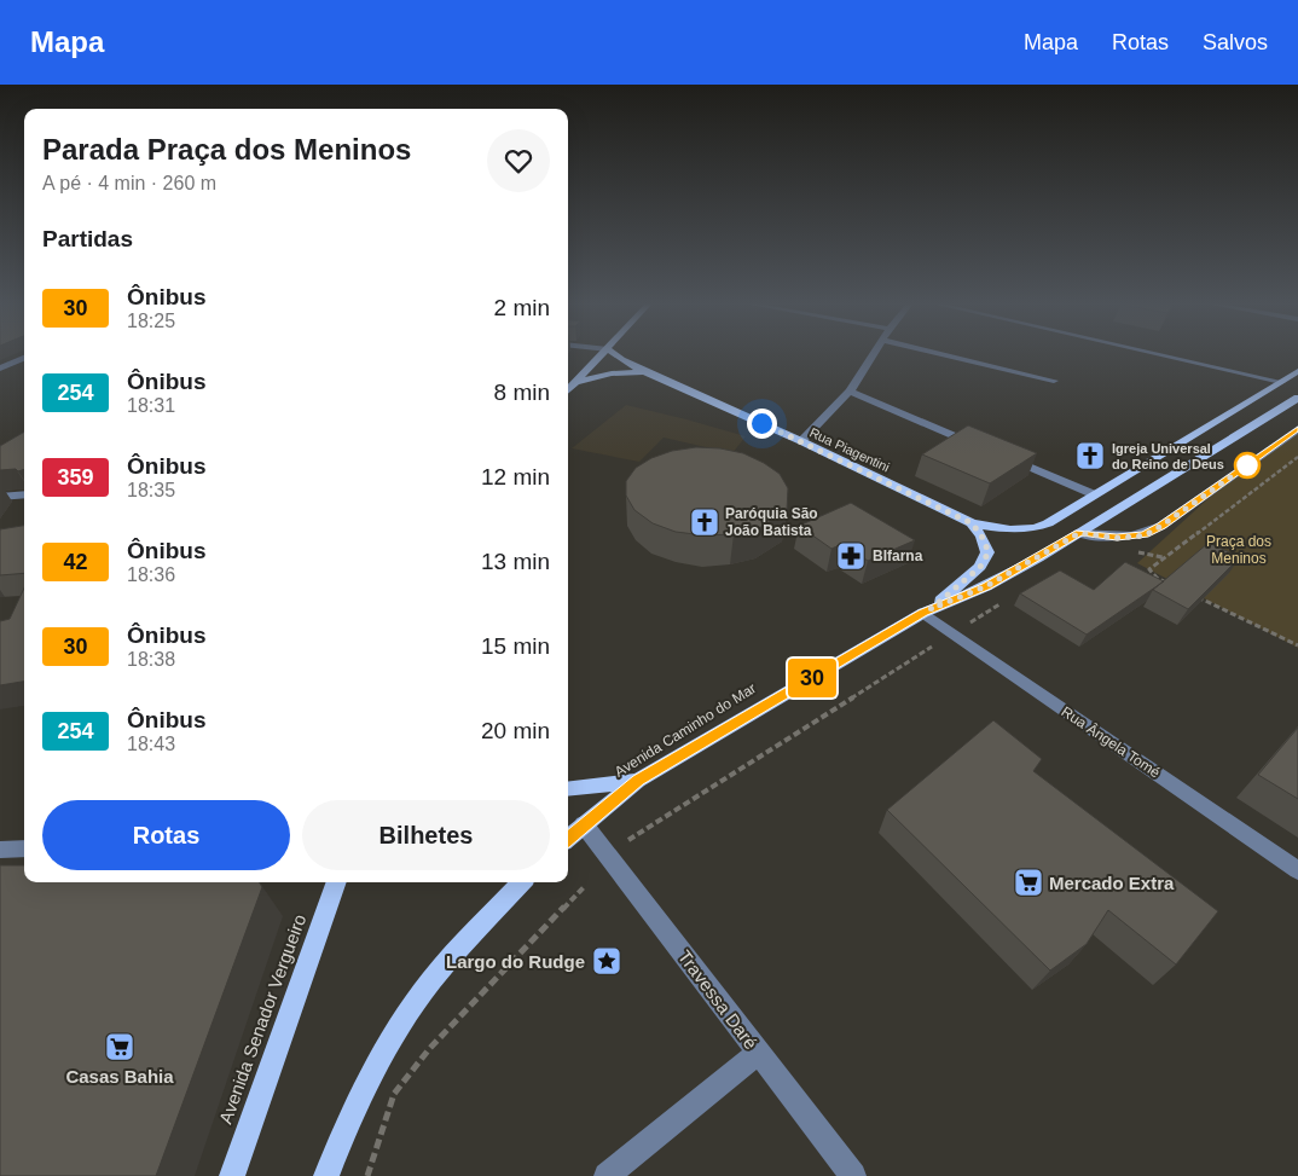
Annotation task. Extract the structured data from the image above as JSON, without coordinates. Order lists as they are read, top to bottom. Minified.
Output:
{"streets":{"main road":["Rua Piagentini","Avenida Caminho do Mar","Avenida Senador Vergueiro"],"street":["Rua Ângela Tomé","Travessa Daré"]},"crossings":[["Rua Piagentini","Avenida Caminho do Mar"],["Avenida Caminho do Mar","Rua Ângela Tomé"],["Avenida Caminho do Mar","Travessa Daré"]],"parks":["Praça dos Meninos"],"places":{"church":["Igreja Universal do Reino de Deus","Paróquia São João Batista"],"pharmacy":["BIfarna"],"supermarket":["Mercado Extra","Casas Bahia"],"place":["Largo do Rudge"]},"lines":["bus line 30"],"page":{"header":"Mapa","nav":["Mapa","Rotas","Salvos"],"on_map":"30","heading":[["Parada Praça dos Meninos","A pé · 4 min · 260 m"],"Partidas"],"list":[{"mark":"30","name":"Ônibus","note":"18:25","value":"2 min"},{"mark":"254","name":"Ônibus","note":"18:31","value":"8 min"},{"mark":"359","name":"Ônibus","note":"18:35","value":"12 min"},{"mark":"42","name":"Ônibus","note":"18:36","value":"13 min"},{"mark":"30","name":"Ônibus","note":"18:38","value":"15 min"},{"mark":"254","name":"Ônibus","note":"18:43","value":"20 min"}],"buttons":["Rotas","Bilhetes"]}}
